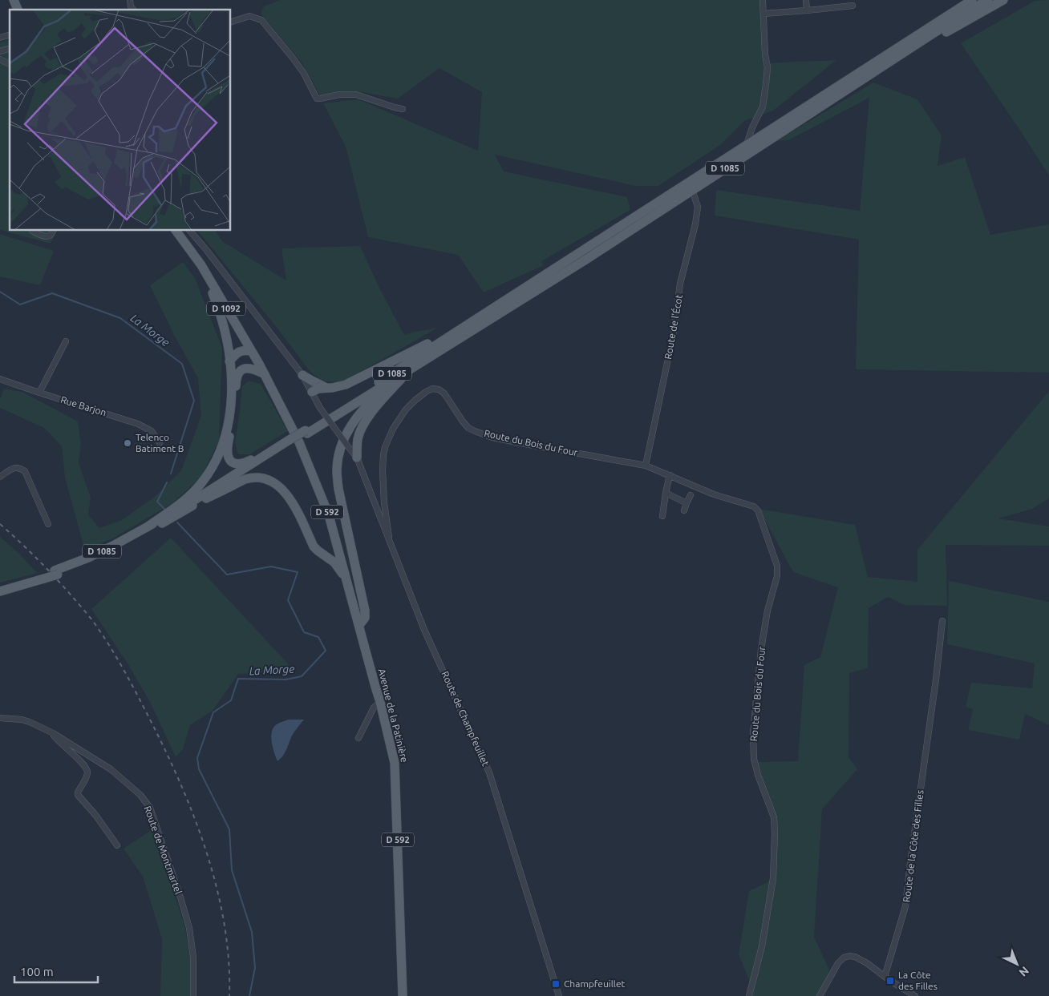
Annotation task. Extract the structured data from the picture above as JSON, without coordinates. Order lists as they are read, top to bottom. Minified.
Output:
{"streets":{"main road":["D 1085","D 1092","D 592","Avenue de la Patinière"],"street":["Route de l'Écot","Rue Barjon","Route du Bois du Four","Route de Champfeuillet","Route de la Côte des Filles","Route de Montmartel"]},"crossings":[["D 1085","D 1092"],["D 1085","Route de l'Écot"],["D 1085","D 592"],["D 1092","D 592"],["Route de l'Écot","Route du Bois du Four"],["Route du Bois du Four","Route de Champfeuillet"],["D 592","Avenue de la Patinière"]],"water":["La Morge"],"places":{"other":["Telenco Batiment B"],"transit":["La Côte des Filles","Champfeuillet"]},"scale_bar":"100 m","north":"bottom right"}
